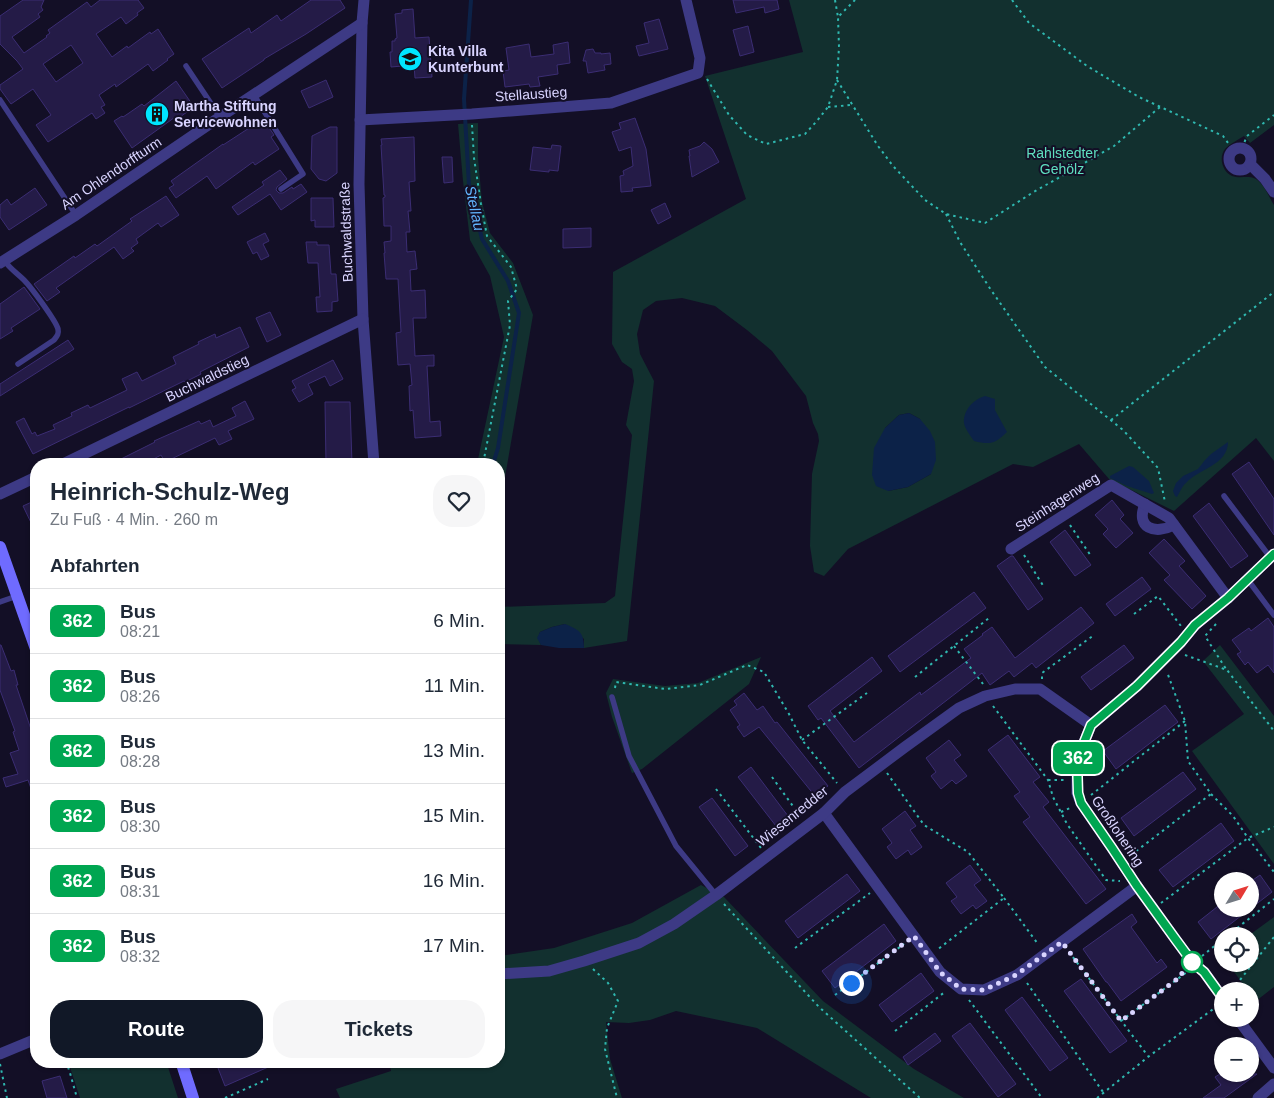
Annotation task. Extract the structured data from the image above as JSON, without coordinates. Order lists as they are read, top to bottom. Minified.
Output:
{"streets":{"street":["Stellaustieg","Am Ohlendorffturm","Buchwaldstraße","Buchwaldstieg","Steinhagenweg","Wiesenredder","Großlohering"]},"crossings":[["Stellaustieg","Buchwaldstraße"],["Am Ohlendorffturm","Buchwaldstraße"],["Buchwaldstraße","Buchwaldstieg"],["Steinhagenweg","Großlohering"]],"water":["Stellau"],"parks":["Rahlstedter Gehölz"],"places":{"school or university":["Kita Villa Kunterbunt"],"building":["Martha Stiftung Servicewohnen"]},"lines":["bus line 362"],"north":"top right","page":{"on_map":"362","heading":[["Heinrich-Schulz-Weg","Zu Fuß · 4 Min. · 260 m"],"Abfahrten"],"list":[{"mark":"362","name":"Bus","note":"08:21","value":"6 Min."},{"mark":"362","name":"Bus","note":"08:26","value":"11 Min."},{"mark":"362","name":"Bus","note":"08:28","value":"13 Min."},{"mark":"362","name":"Bus","note":"08:30","value":"15 Min."},{"mark":"362","name":"Bus","note":"08:31","value":"16 Min."},{"mark":"362","name":"Bus","note":"08:32","value":"17 Min."}],"map_buttons":["+","−"],"buttons":["Route","Tickets"]}}
